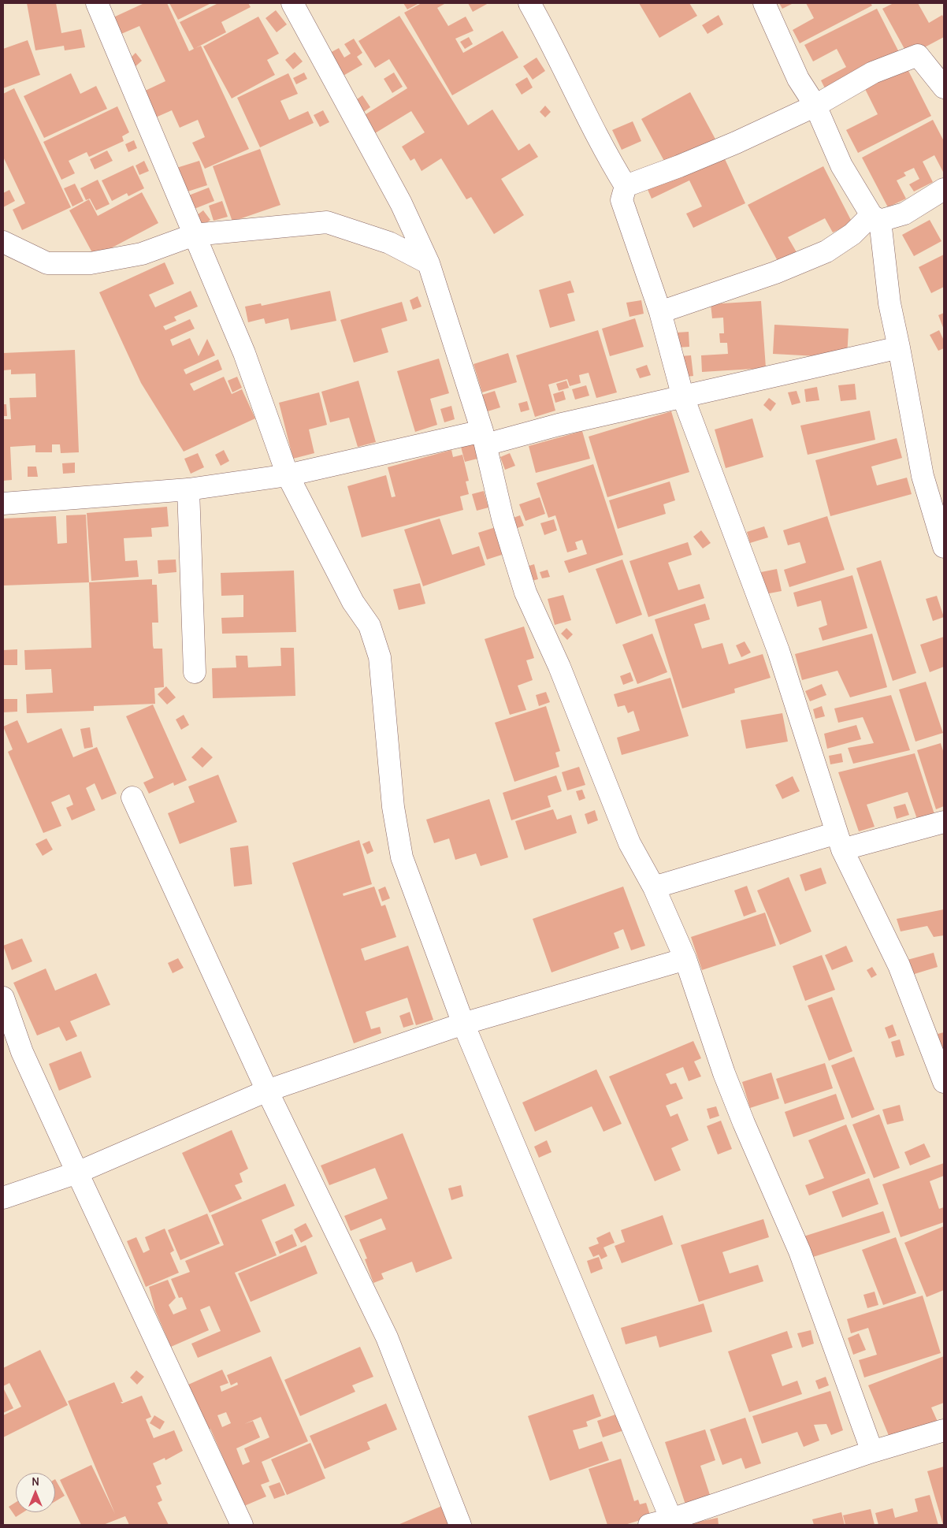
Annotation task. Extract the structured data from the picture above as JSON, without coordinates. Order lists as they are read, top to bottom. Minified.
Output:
{"north":"top"}
